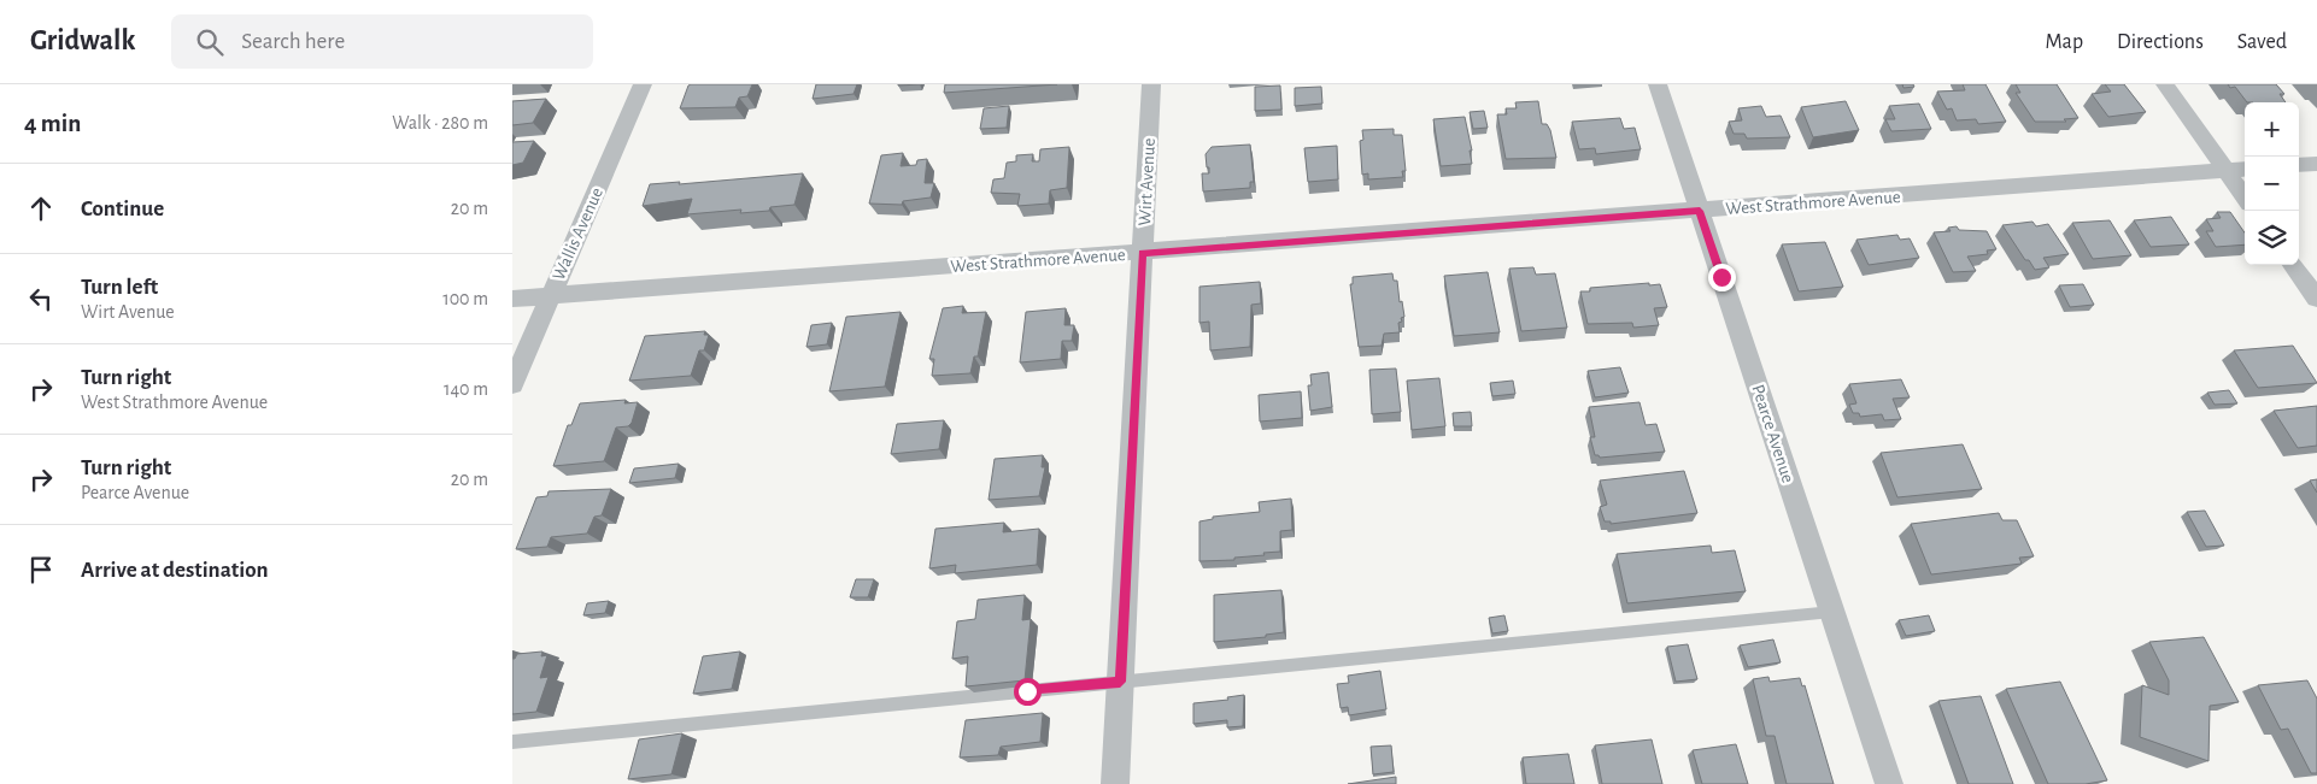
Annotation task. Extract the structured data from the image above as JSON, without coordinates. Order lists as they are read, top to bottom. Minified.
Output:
{"streets":{"street":["Wirt Avenue","West Strathmore Avenue","Wallis Avenue","Pearce Avenue"]},"crossings":[["Wirt Avenue","West Strathmore Avenue"],["West Strathmore Avenue","Wallis Avenue"],["West Strathmore Avenue","Pearce Avenue"]],"page":{"header":"Gridwalk","search":"Search here","nav":["Map","Directions","Saved"],"heading":["4 min","Walk · 280 m"],"map_buttons":["+","−"],"list":[["Continue","20 m"],["Turn left","Wirt Avenue","100 m"],["Turn right","West Strathmore Avenue","140 m"],["Turn right","Pearce Avenue","20 m"],"Arrive at destination"]}}
